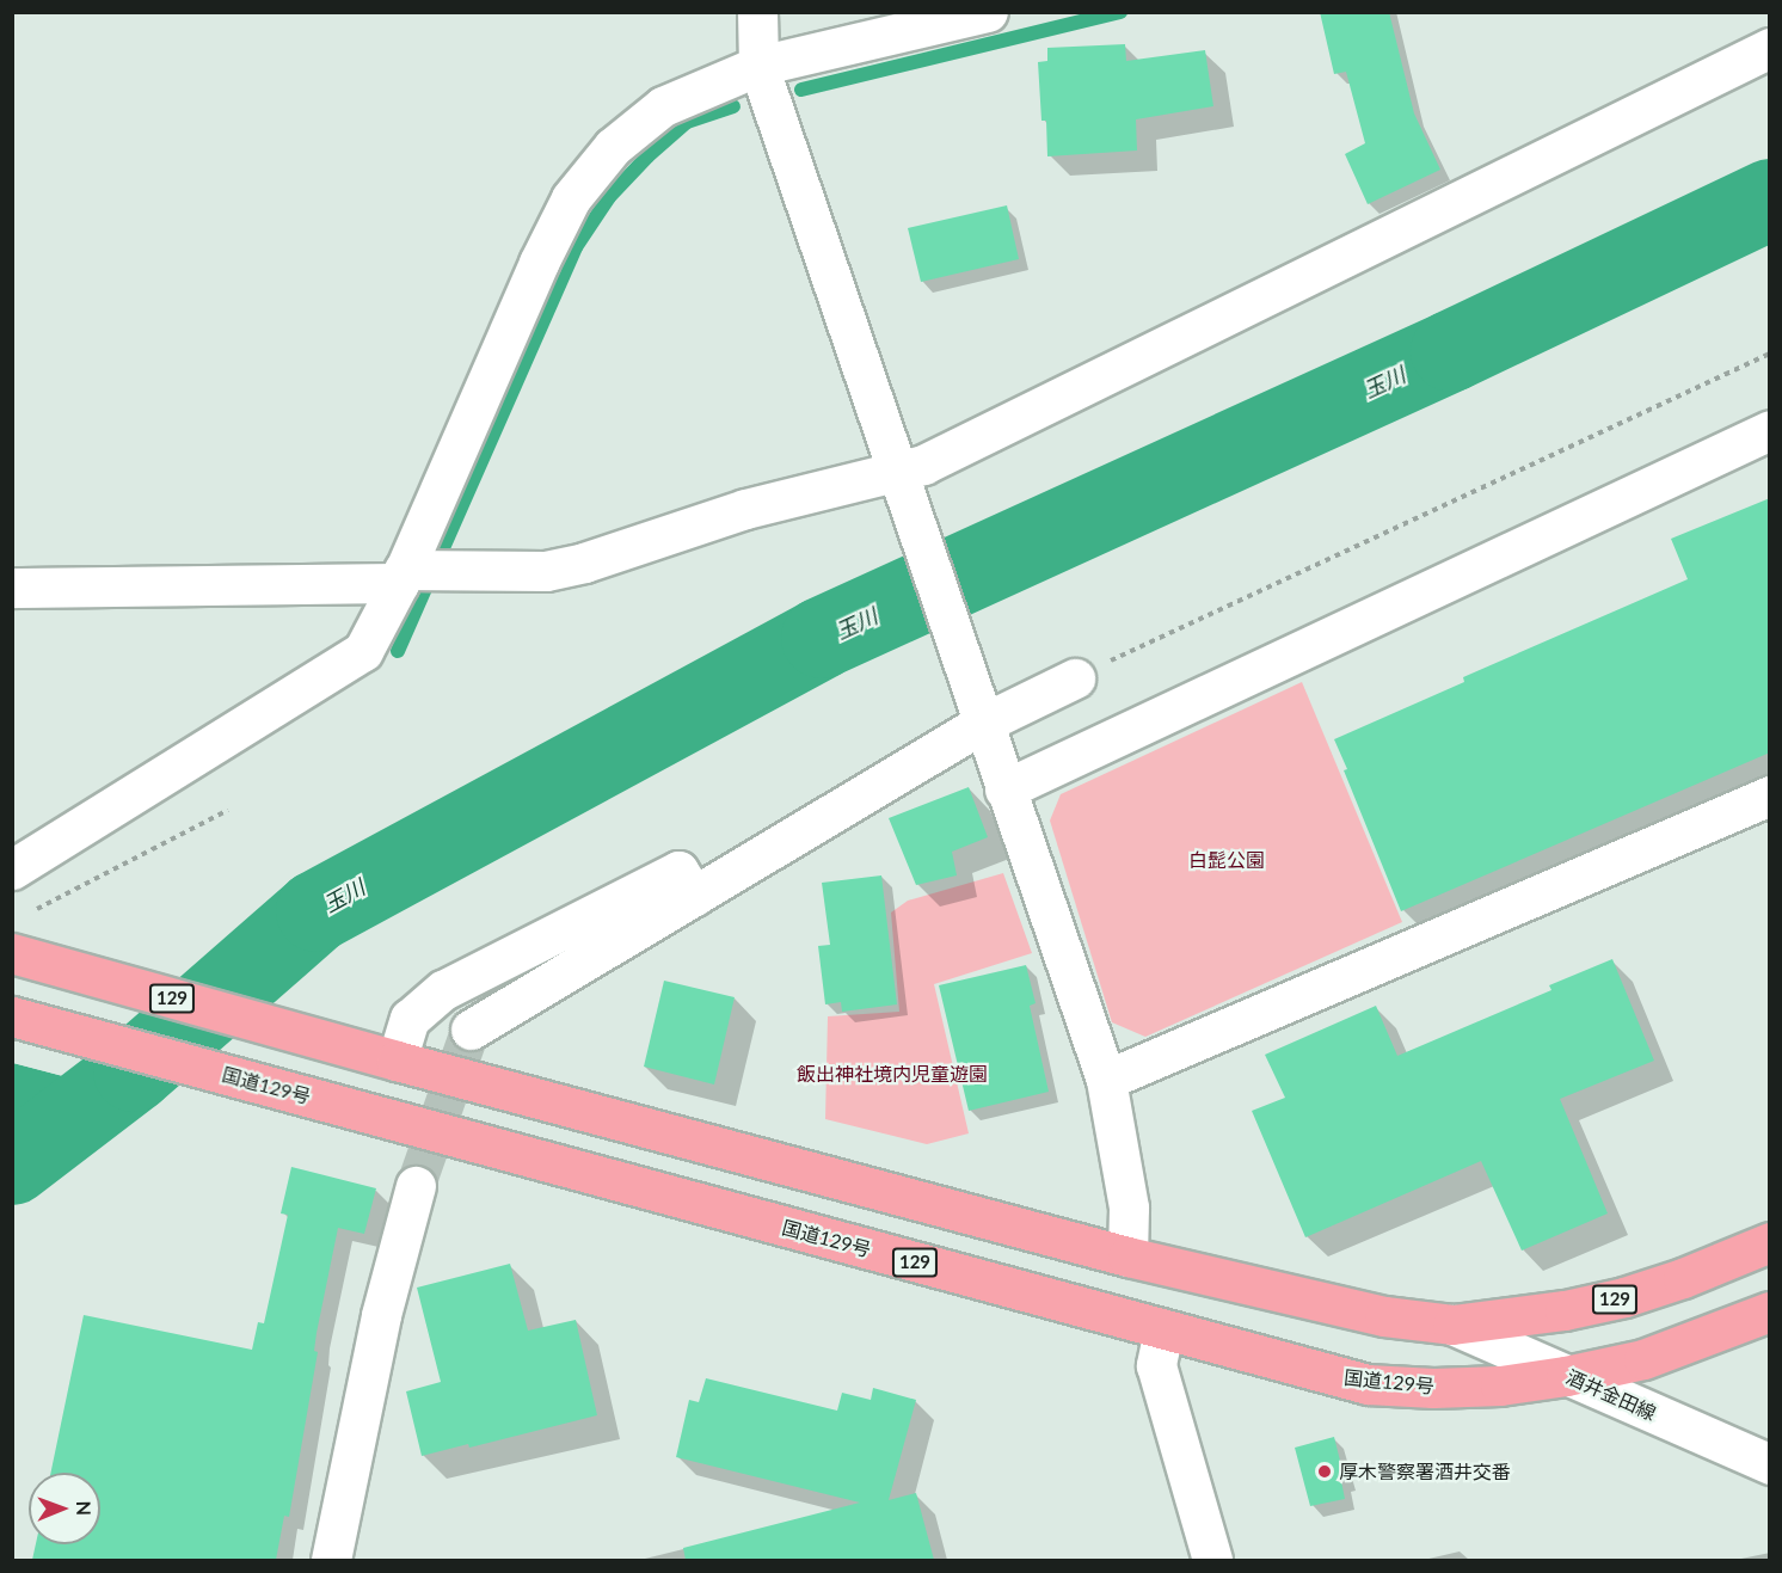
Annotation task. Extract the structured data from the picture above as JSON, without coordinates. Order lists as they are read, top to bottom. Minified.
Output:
{"streets":{"highway":["129","国道129号"],"street":["酒井金田線"]},"crossings":[["129","酒井金田線"],["国道129号","酒井金田線"]],"water":["玉川"],"parks":["白髭公園","飯出神社境内児童遊園"],"places":["厚木警察署酒井交番"],"north":"right"}
